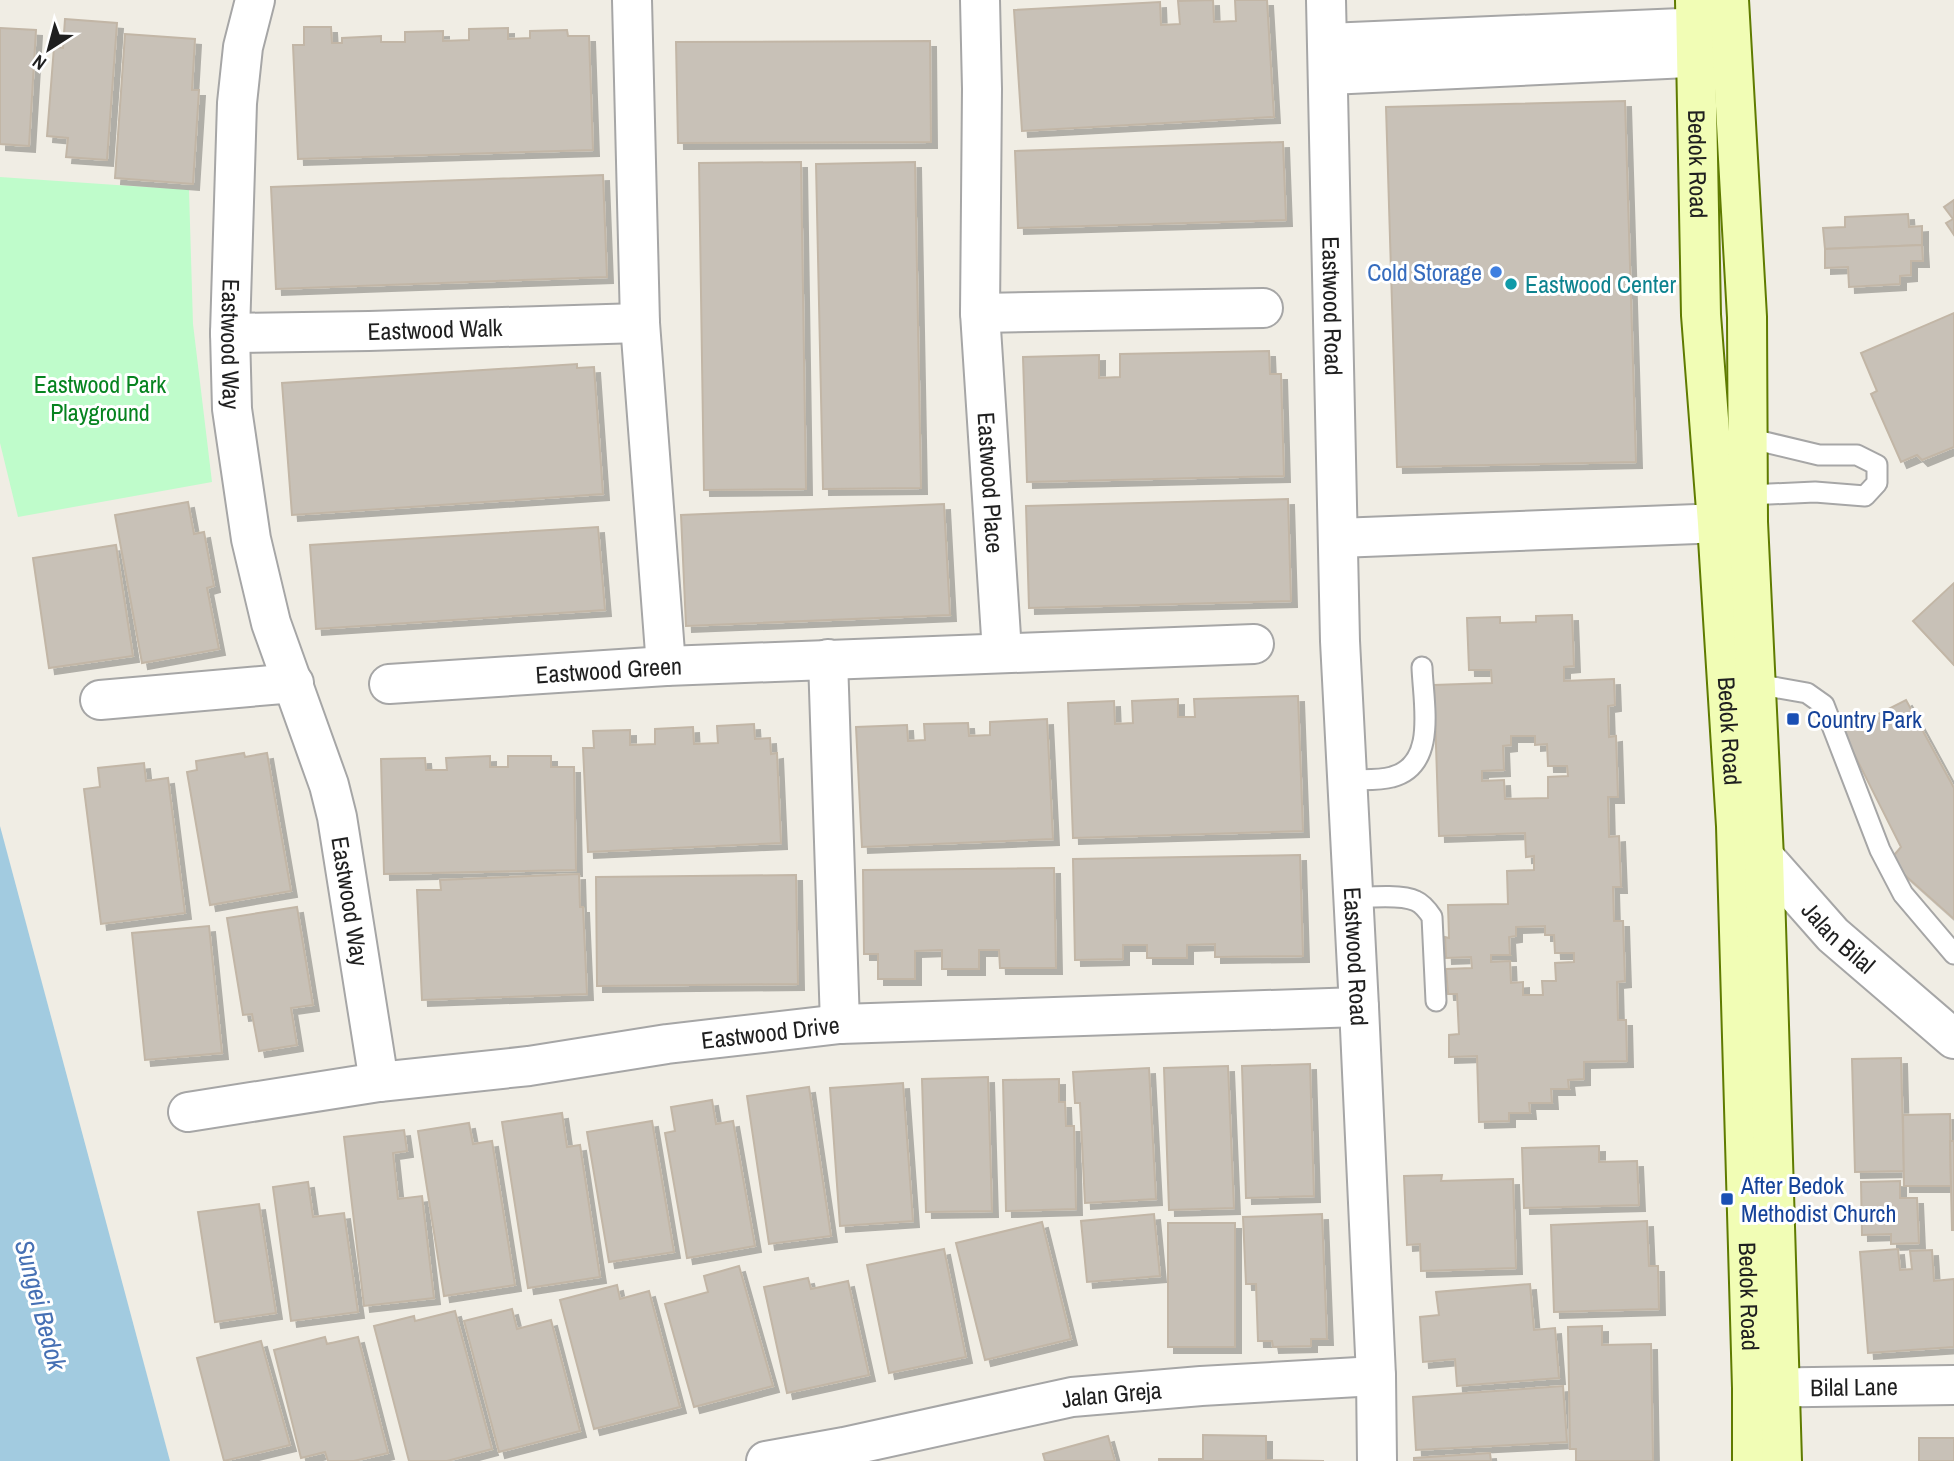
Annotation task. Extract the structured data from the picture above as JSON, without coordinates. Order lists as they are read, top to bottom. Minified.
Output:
{"streets":{"main road":["Bedok Road"],"street":["Eastwood Road","Eastwood Walk","Eastwood Way","Eastwood Place","Eastwood Green","Jalan Bilal","Eastwood Drive","Bilal Lane","Jalan Greja"]},"crossings":[["Bedok Road","Jalan Bilal"],["Bedok Road","Bilal Lane"],["Eastwood Road","Eastwood Drive"],["Eastwood Road","Jalan Greja"],["Eastwood Walk","Eastwood Way"],["Eastwood Way","Eastwood Drive"],["Eastwood Place","Eastwood Green"]],"water":["Sungei Bedok"],"parks":["Eastwood Park Playground"],"places":{"other":["Cold Storage","Eastwood Center"],"transit":["Country Park","After Bedok Methodist Church"]},"north":"bottom left"}
